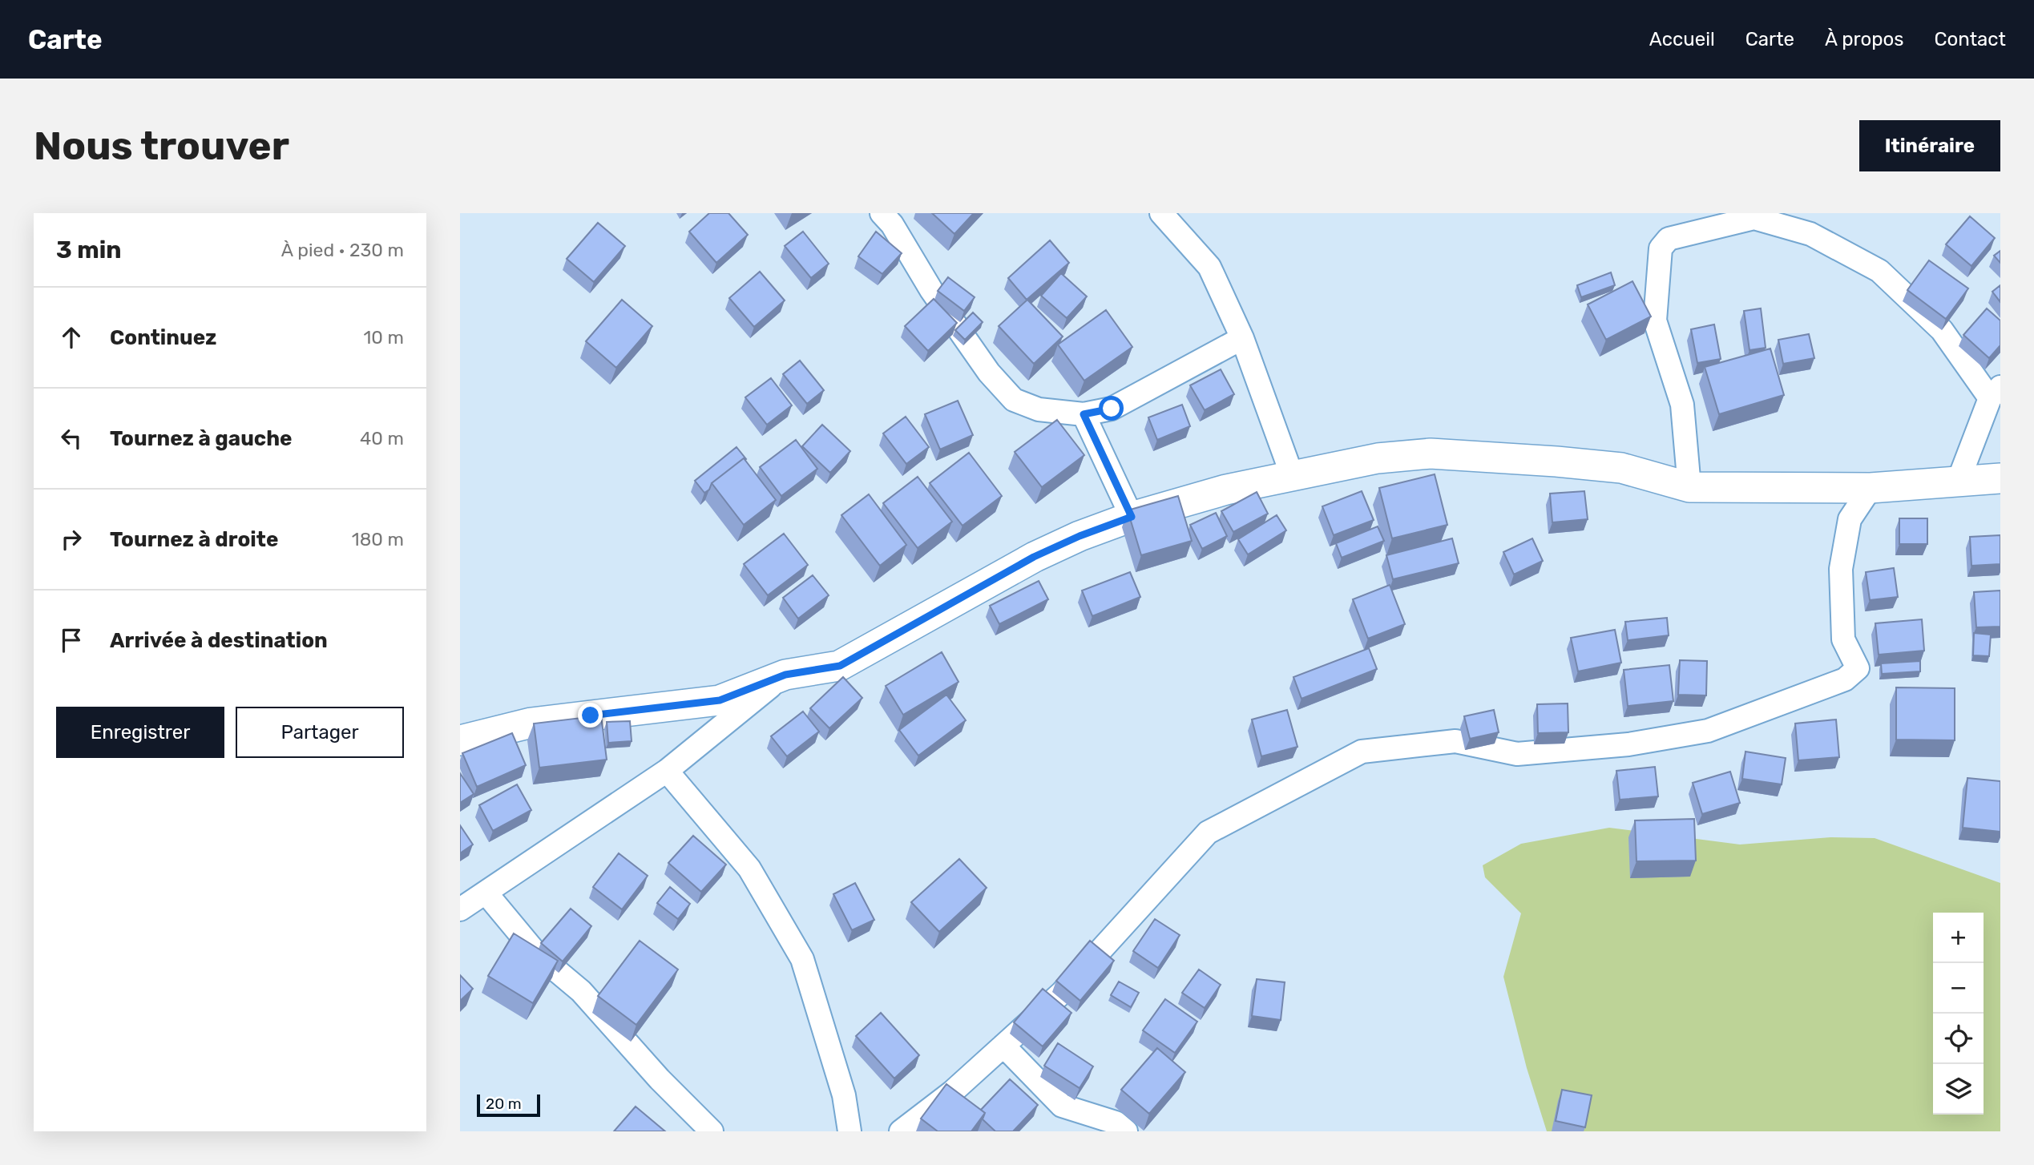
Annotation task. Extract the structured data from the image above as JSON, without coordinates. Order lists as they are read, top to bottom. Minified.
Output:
{"scale_bar":"20 m","page":{"header":"Carte","nav":["Accueil","Carte","À propos","Contact"],"buttons":["Itinéraire",["Enregistrer","Partager"]],"title":"Nous trouver","heading":["3 min","À pied · 230 m"],"list":[["Continuez","10 m"],["Tournez à gauche","40 m"],["Tournez à droite","180 m"],"Arrivée à destination"],"map_buttons":["+","−"],"scale":"20 m"}}
